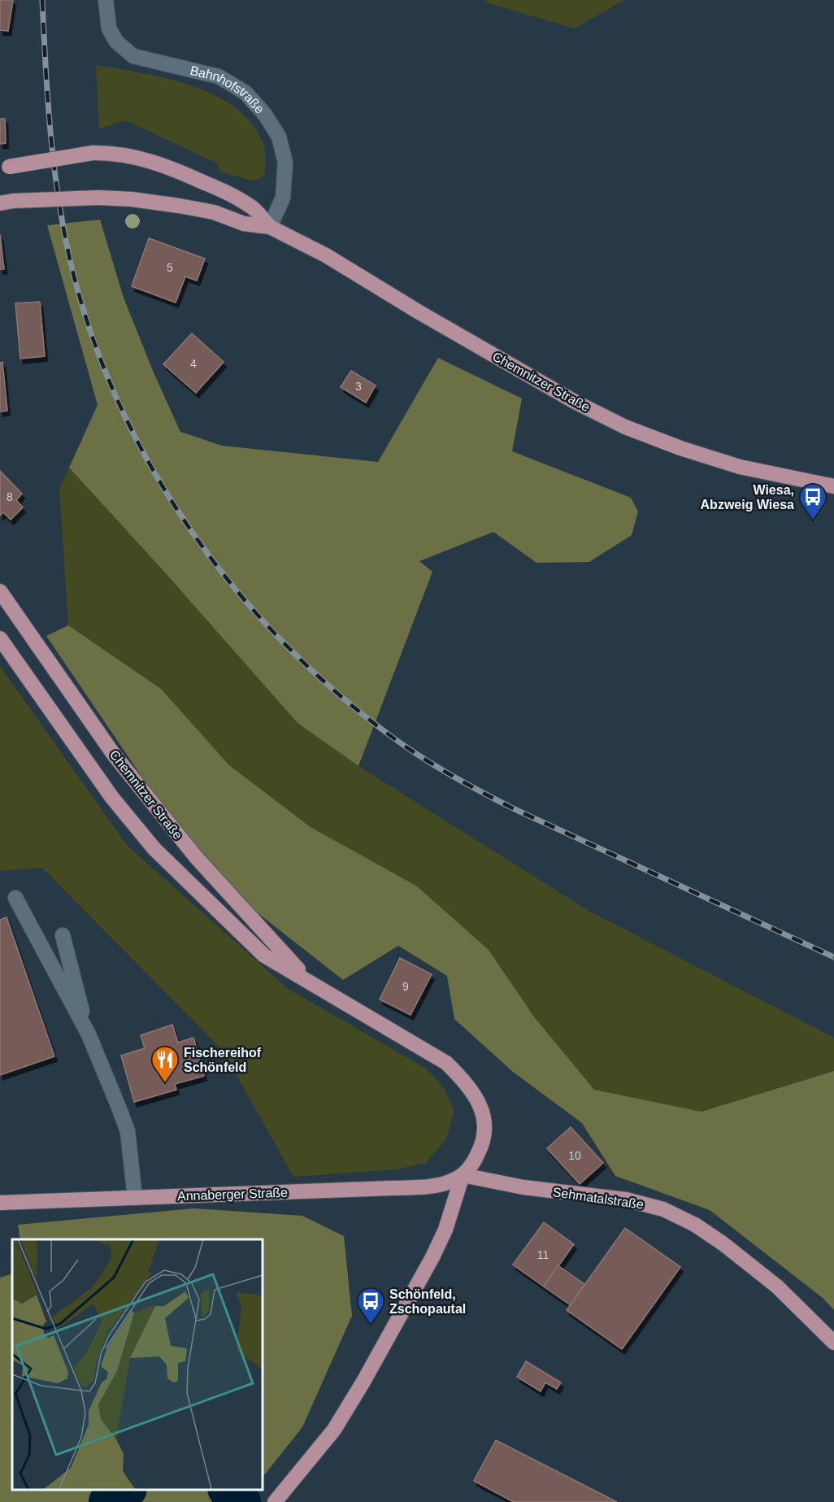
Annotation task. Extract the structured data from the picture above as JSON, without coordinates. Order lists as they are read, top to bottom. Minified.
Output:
{"streets":{"main road":["Chemnitzer Straße","Annaberger Straße","Sehmatalstraße"],"street":["Bahnhofstraße"]},"crossings":[["Bahnhofstraße","Chemnitzer Straße"],["Chemnitzer Straße","Annaberger Straße"],["Chemnitzer Straße","Sehmatalstraße"],["Annaberger Straße","Sehmatalstraße"]],"places":{"bus stop":["Wiesa, Abzweig Wiesa","Schönfeld, Zschopautal"],"restaurant":["Fischereihof Schönfeld"]},"house_numbers":["5","4","3","8","9","10","11"]}
